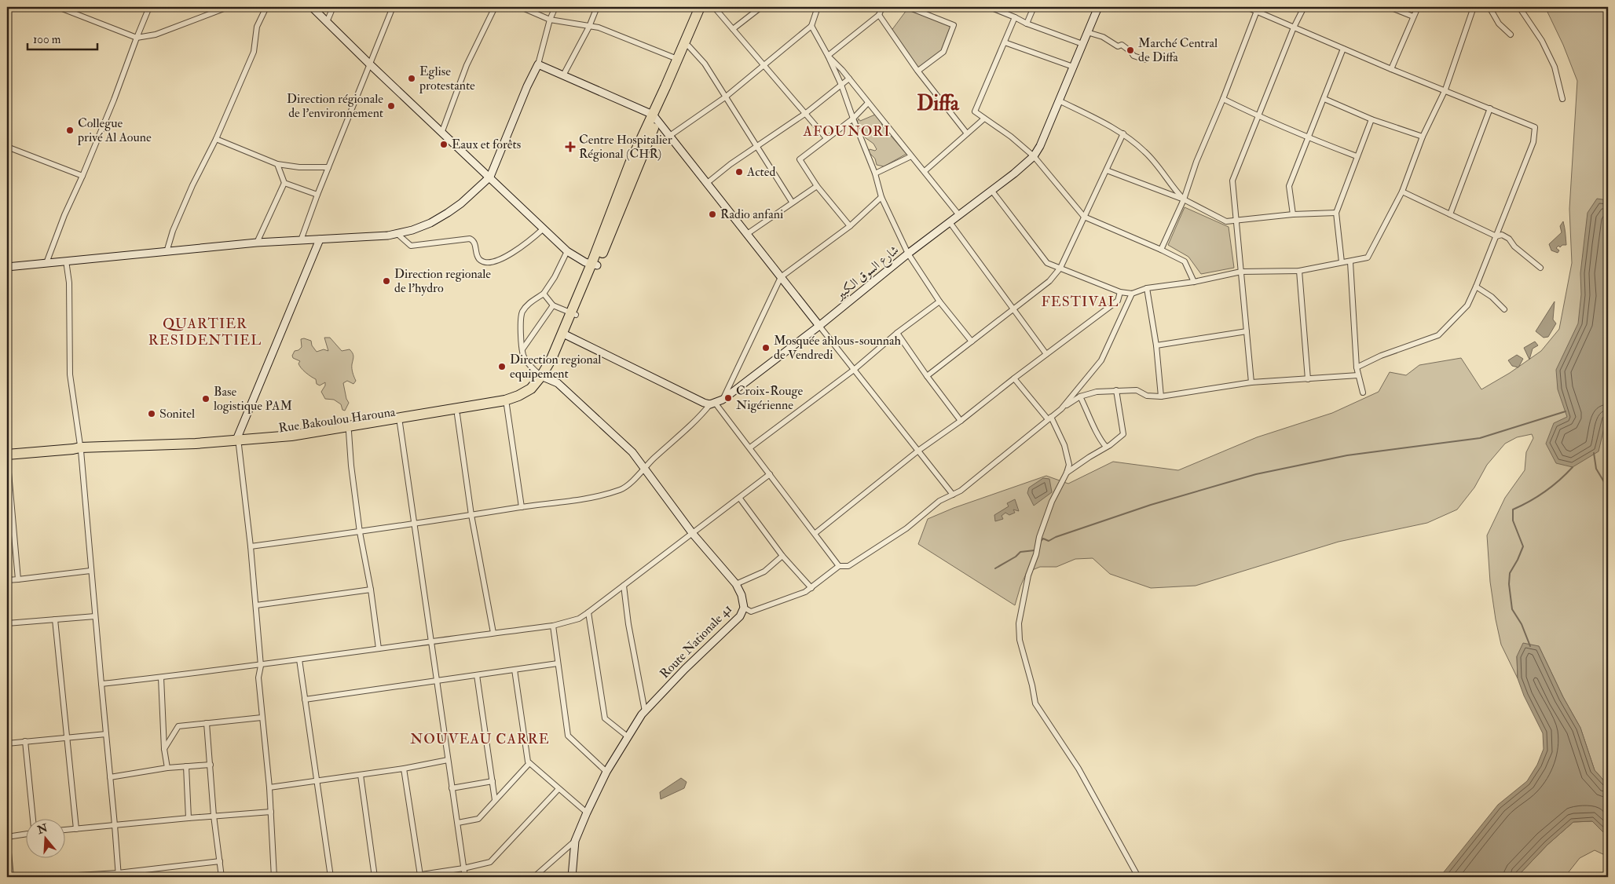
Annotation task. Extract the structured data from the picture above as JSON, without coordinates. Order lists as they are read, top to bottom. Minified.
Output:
{"streets":{"highway":["Rue Bakoulou Harouna"],"street":["شارع السوق الكبير","Route Nationale 41"]},"crossings":[["Rue Bakoulou Harouna","Route Nationale 41"]],"districts":["Diffa","AFOUNORI","FESTIVAL","QUARTIER RESIDENTIEL","NOUVEAU CARRE"],"places":{"other":["Marché Central de Diffa","Eglise protestante","Direction régionale de l'environnement","Collegue privé Al Aoune","Eaux et forêts","Acted","Radio anfani","Direction regionale de l'hydro","Mosquée ahlous-sounnah de Vendredi","Direction regional equipement","Croix-Rouge Nigérienne","Base logistique PAM","Sonitel"],"health":["Centre Hospitalier Régional (CHR)"]},"scale_bar":"100 m","north":"top"}
